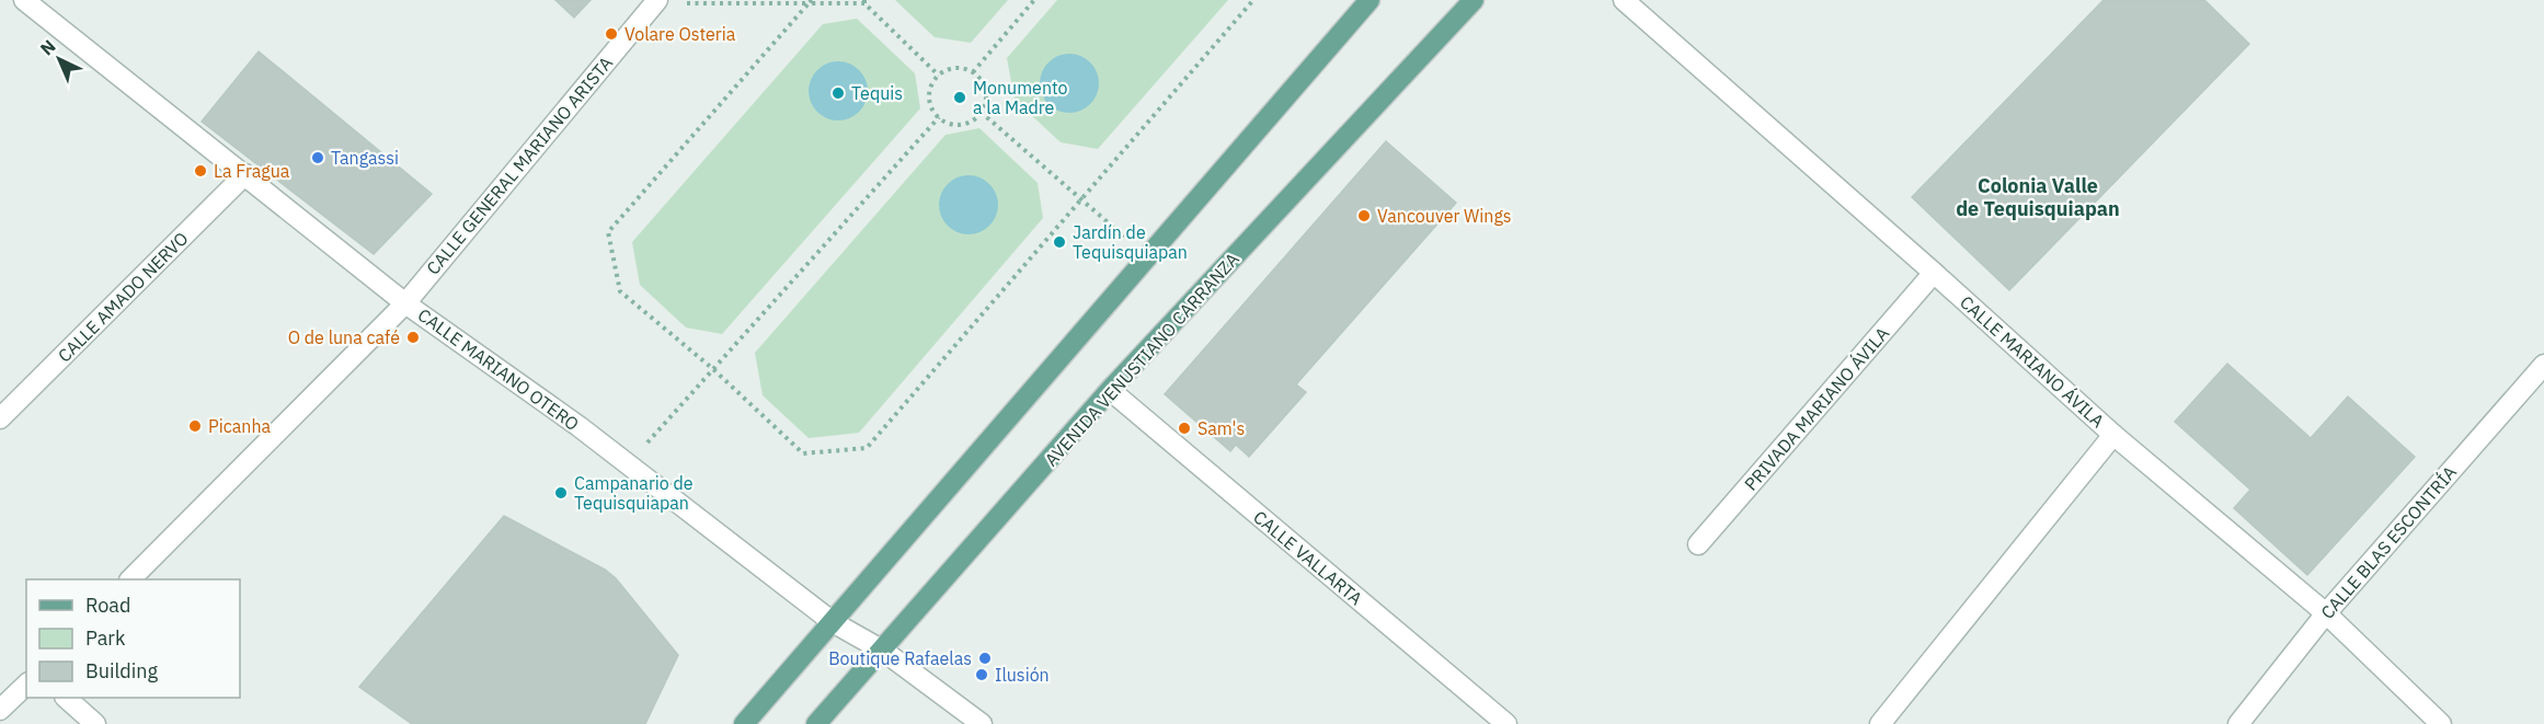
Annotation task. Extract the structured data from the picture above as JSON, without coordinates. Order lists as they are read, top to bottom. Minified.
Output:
{"streets":{"main road":["AVENIDA VENUSTIANO CARRANZA"],"street":["CALLE GENERAL MARIANO ARISTA","CALLE AMADO NERVO","CALLE MARIANO ÁVILA","CALLE MARIANO OTERO","PRIVADA MARIANO ÁVILA","CALLE BLAS ESCONTRÍA","CALLE VALLARTA"]},"crossings":[["CALLE GENERAL MARIANO ARISTA","CALLE MARIANO OTERO"],["CALLE AMADO NERVO","CALLE MARIANO OTERO"],["AVENIDA VENUSTIANO CARRANZA","CALLE MARIANO OTERO"],["AVENIDA VENUSTIANO CARRANZA","CALLE VALLARTA"],["CALLE MARIANO ÁVILA","PRIVADA MARIANO ÁVILA"],["CALLE MARIANO ÁVILA","CALLE BLAS ESCONTRÍA"]],"districts":["Colonia Valle de Tequisquiapan"],"places":["Volare Osteria","Tequis","Monumento a la Madre","Tangassi","La Fragua","Vancouver Wings","Jardín de Tequisquiapan","O de luna café","Picanha","Sam's","Campanario de Tequisquiapan","Boutique Rafaelas","Ilusión"],"legend":["Road","Park","Building"],"north":"top left"}
